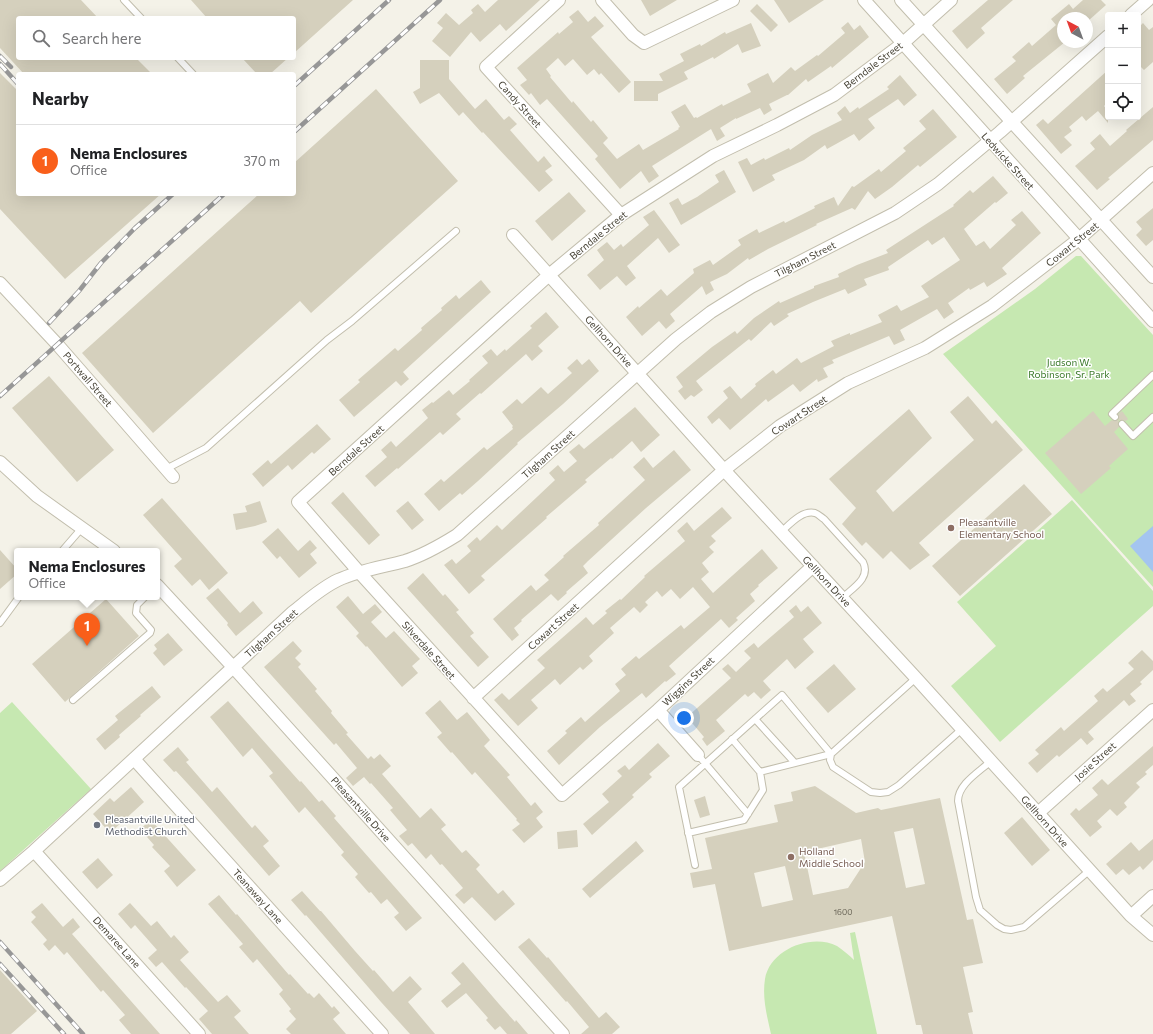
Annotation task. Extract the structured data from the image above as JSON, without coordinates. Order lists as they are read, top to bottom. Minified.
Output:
{"streets":{"street":["Berndale Street","Candy Street","Ledwicke Street","Cowart Street","Tilgham Street","Gellhorn Drive","Portwall Street","Silverdale Street","Wiggins Street","Josie Street","Pleasantville Drive","Teanaway Lane","Demaree Lane"]},"crossings":[["Berndale Street","Candy Street"],["Berndale Street","Ledwicke Street"],["Berndale Street","Gellhorn Drive"],["Berndale Street","Silverdale Street"],["Ledwicke Street","Cowart Street"],["Ledwicke Street","Tilgham Street"],["Cowart Street","Gellhorn Drive"],["Cowart Street","Silverdale Street"],["Tilgham Street","Gellhorn Drive"],["Tilgham Street","Silverdale Street"],["Tilgham Street","Pleasantville Drive"],["Tilgham Street","Teanaway Lane"],["Tilgham Street","Demaree Lane"],["Gellhorn Drive","Wiggins Street"],["Gellhorn Drive","Josie Street"],["Silverdale Street","Wiggins Street"]],"parks":["Judson W. Robinson, Sr. Park"],"places":["Pleasantville Elementary School","Pleasantville United Methodist Church","Holland Middle School"],"house_numbers":["1600"],"north":"top left","page":{"map_buttons":["+","−"],"search":"Search here","heading":"Nearby","list":[{"mark":"1","name":"Nema Enclosures","note":"Office","value":"370 m"}],"popup":["Nema Enclosures","Office"],"pins":"1"}}
